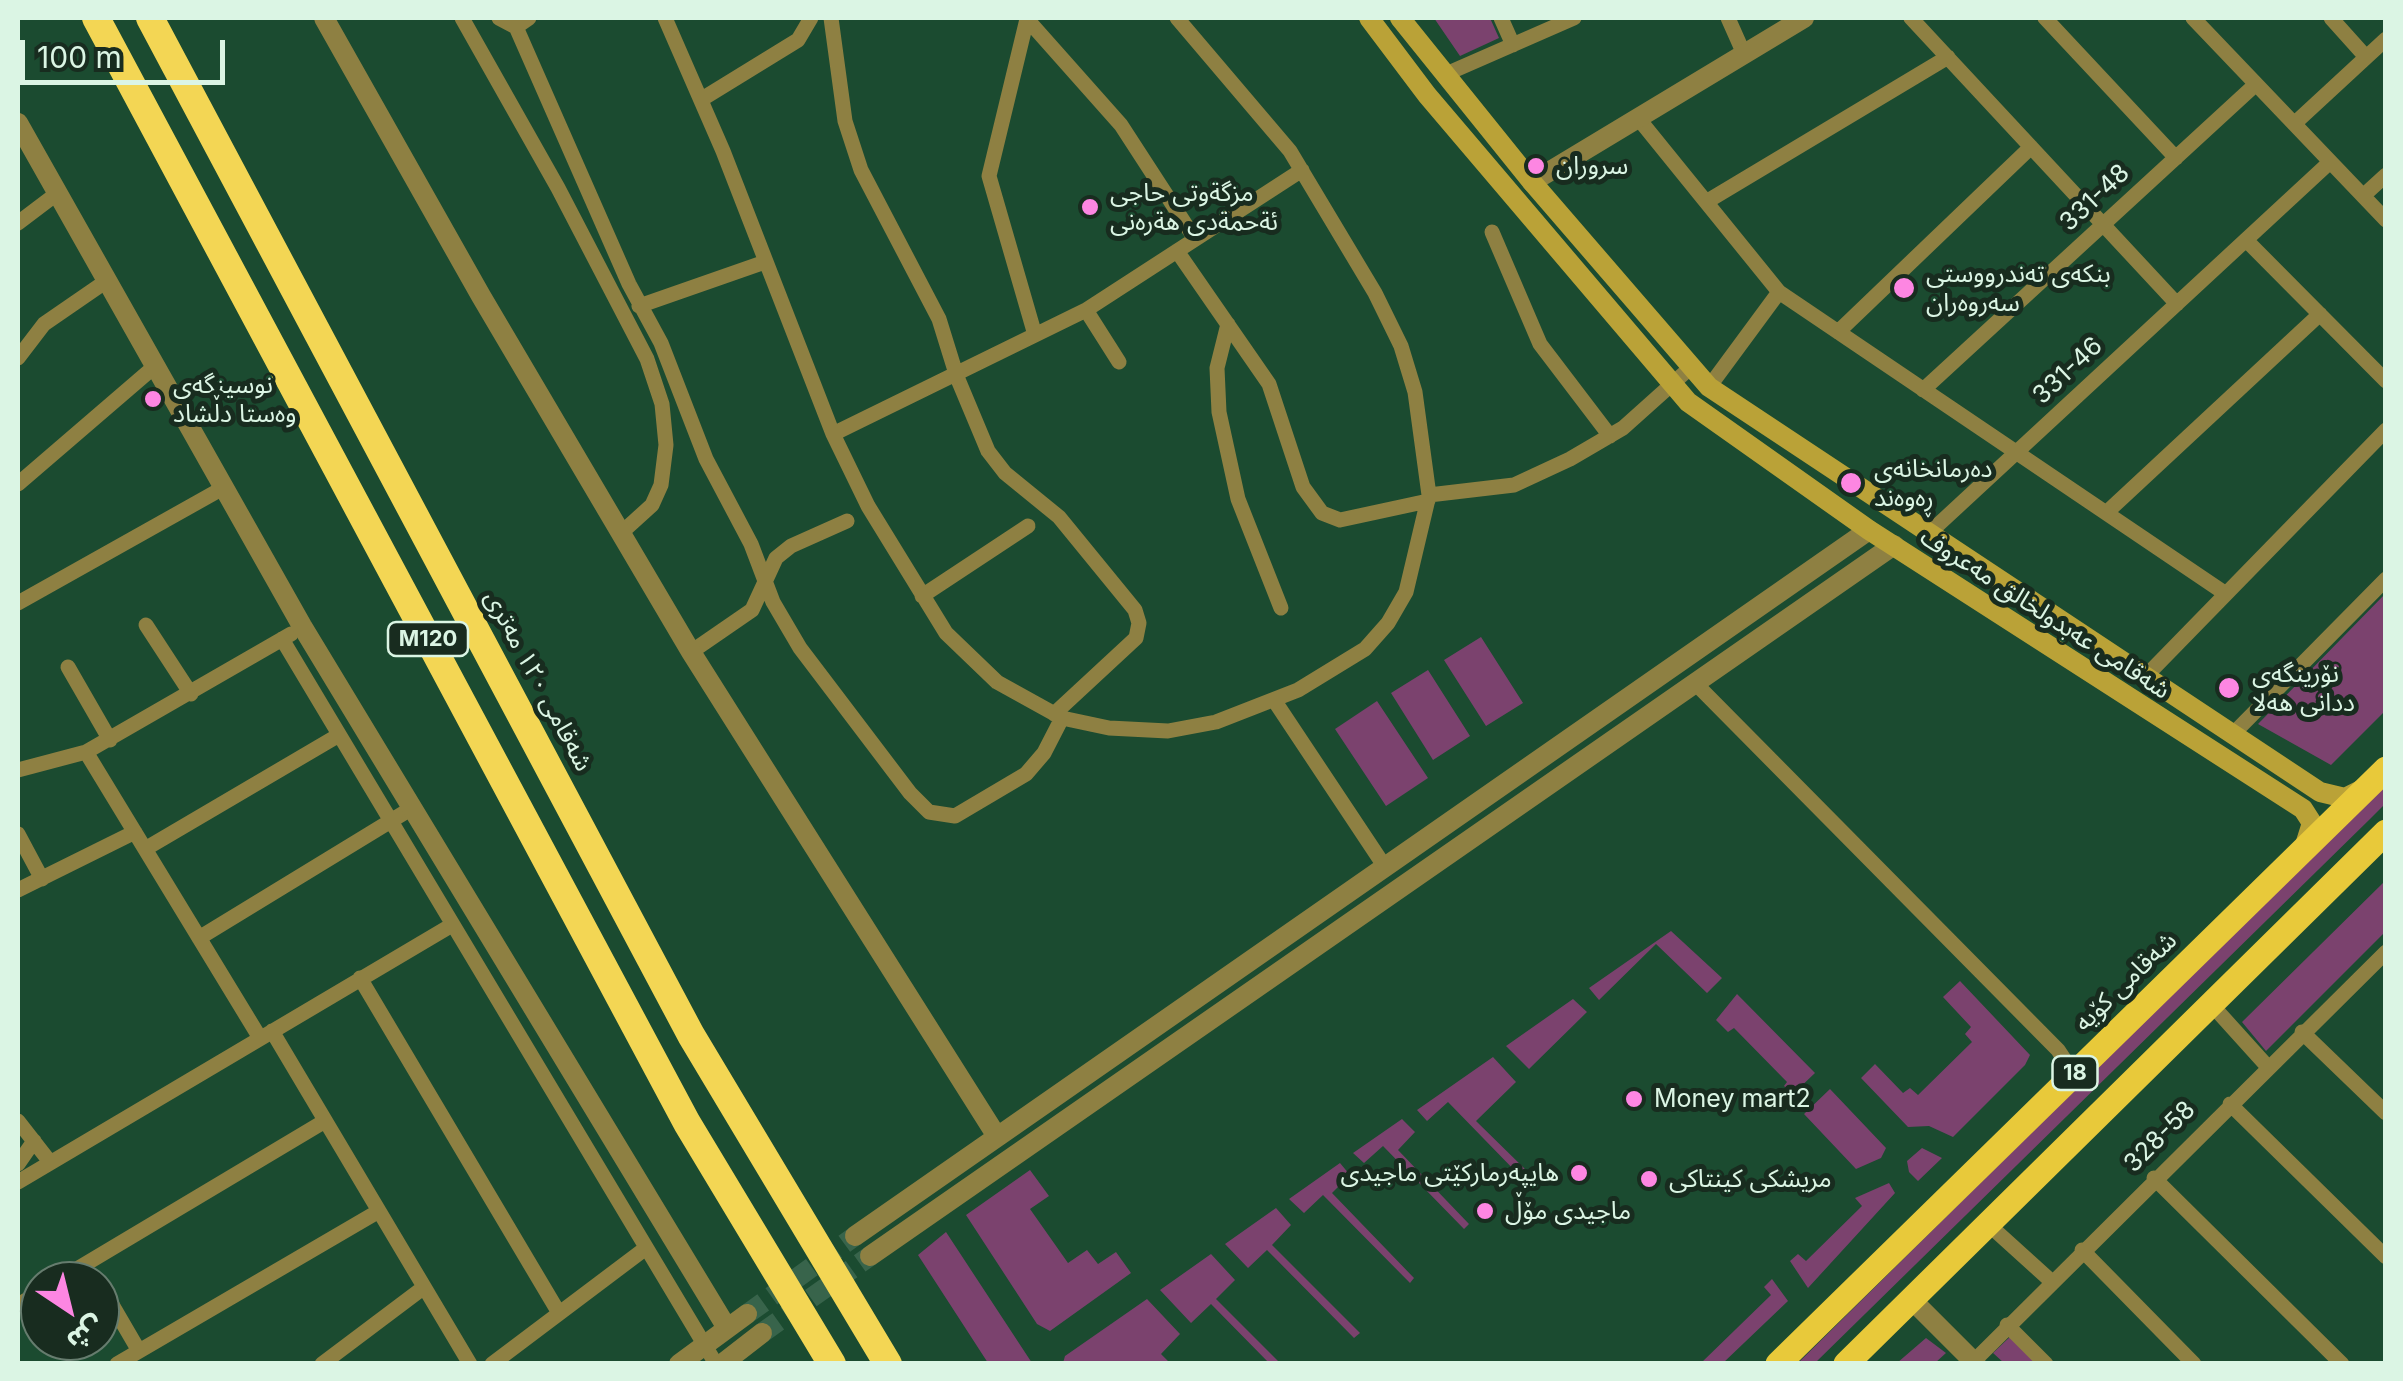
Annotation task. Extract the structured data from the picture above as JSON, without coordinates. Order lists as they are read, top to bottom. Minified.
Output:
{"streets":{"highway":["M120","شەقامی ١٢٠ مەتری","شەقامی کۆیە","18"],"main road":["شەقامی عەبدولخالق مەعروف"],"street":["331-48","331-46","328-58"]},"crossings":[["331-46","شەقامی عەبدولخالق مەعروف"],["شەقامی عەبدولخالق مەعروف","شەقامی کۆیە"]],"places":["سروران","مزگةوتی حاجی ئةحمةدی هةرەنی","بنکەی تەندرووستی سەروەران","نوسینگەی وەستا دڵشاد","دەرمانخانەی ڕەوەند","نۆرینگەی ددانی هەلا","Money mart2","هایپەرمارکێتی ماجیدی","مریشکی کینتاکی","ماجیدی مۆڵ"],"scale_bar":"100 m","north":"bottom right"}
